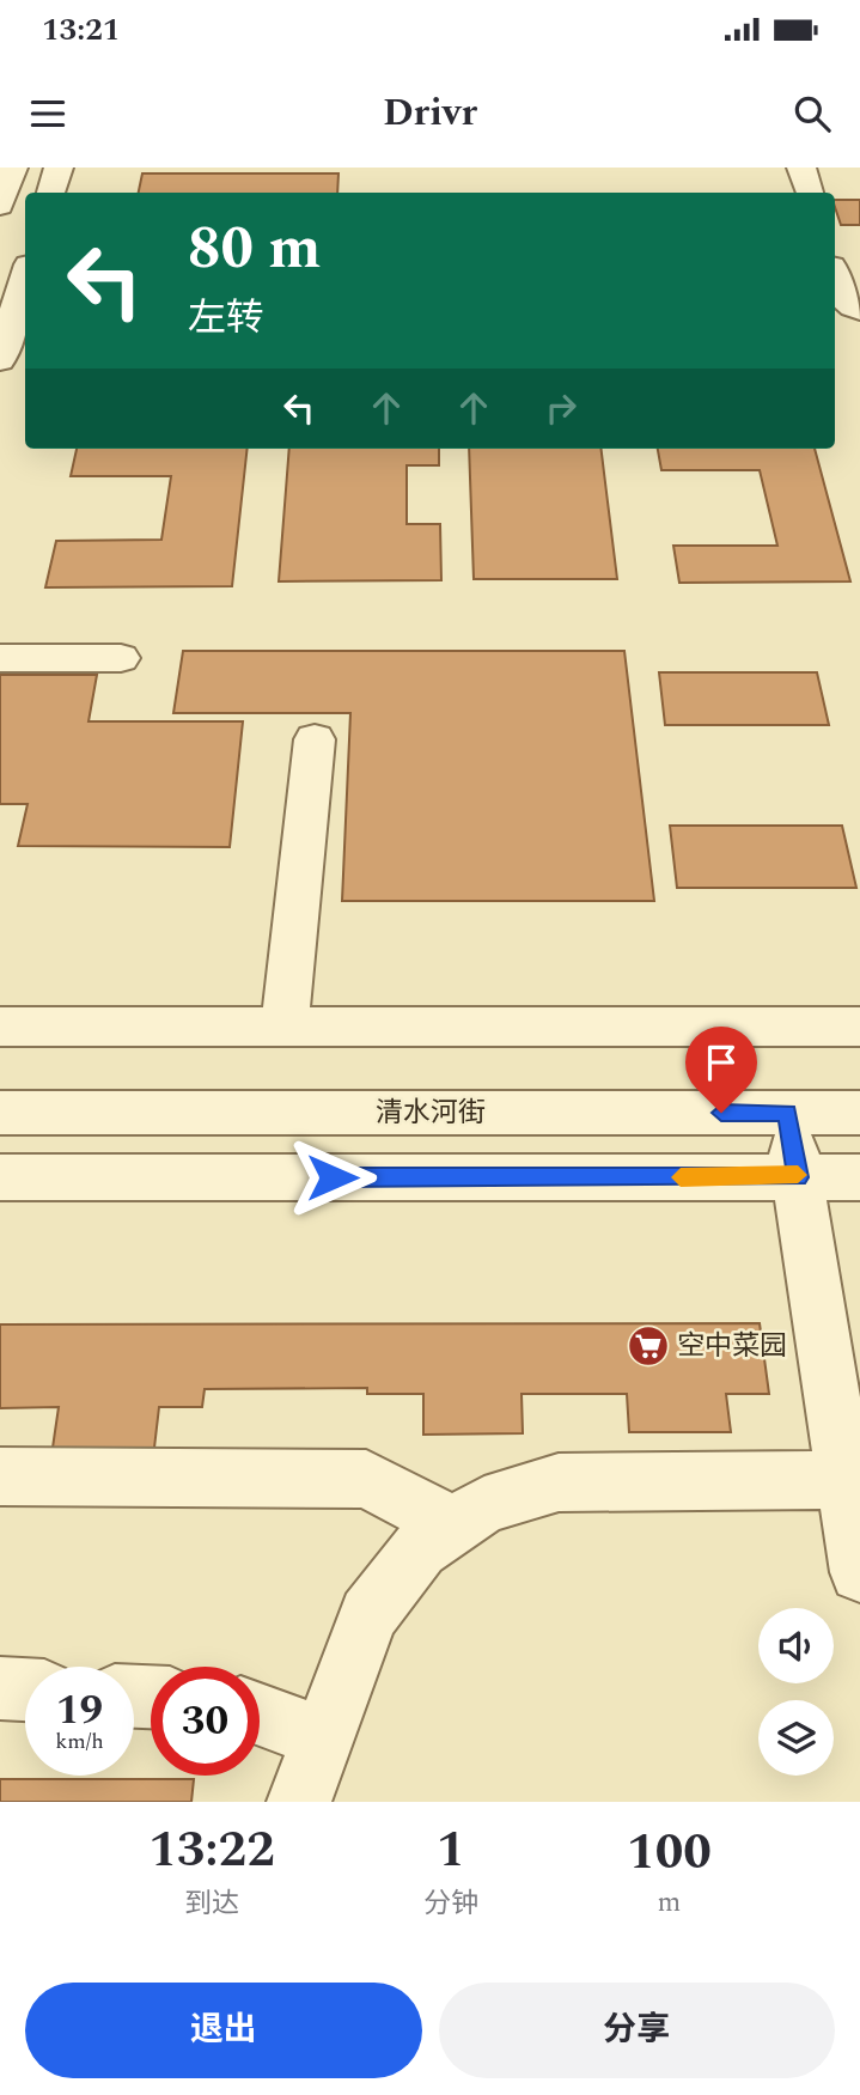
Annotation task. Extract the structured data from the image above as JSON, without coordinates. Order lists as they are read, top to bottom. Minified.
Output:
{"streets":{"street":["清水河街"]},"places":{"supermarket":["空中菜园"]},"page":{"status":"13:21","header":"Drivr","turn":["80 m","左转"],"speed":"19 km/h","limit":"30","eta":["13:22","到达","1","分钟","100","m"],"buttons":["退出","分享"]}}
